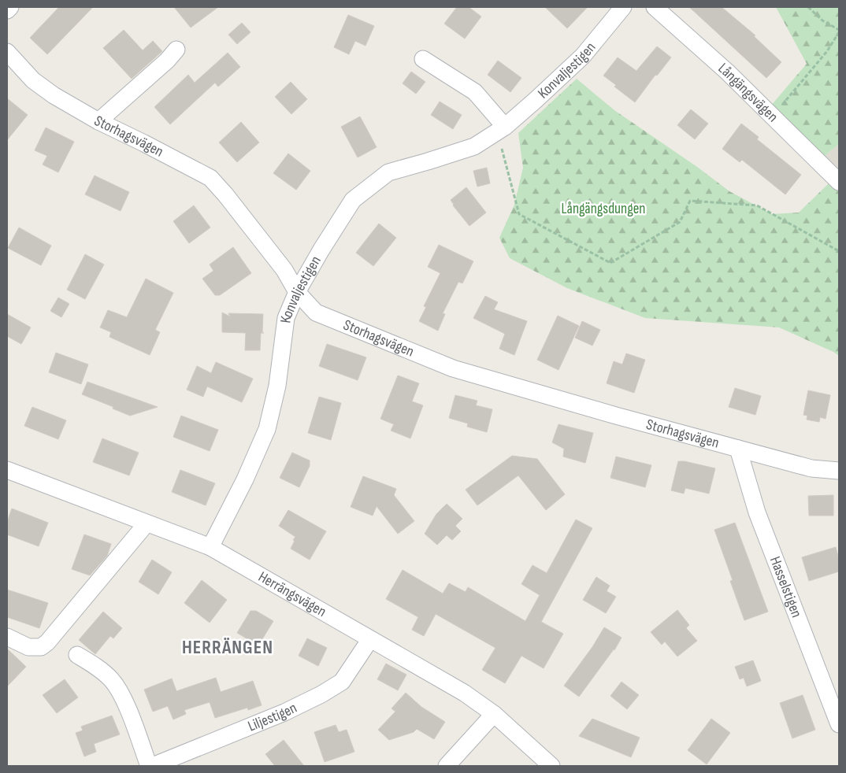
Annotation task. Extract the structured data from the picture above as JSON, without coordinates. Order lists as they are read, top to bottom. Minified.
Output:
{"streets":{"street":["Konvaljestigen","Långängsvägen","Storhagsvägen","Hasselstigen","Herrängsvägen","Liljestigen"]},"crossings":[["Konvaljestigen","Storhagsvägen"],["Konvaljestigen","Herrängsvägen"],["Storhagsvägen","Hasselstigen"],["Herrängsvägen","Liljestigen"]],"districts":["HERRÄNGEN"],"parks":["Långängsdungen"]}
